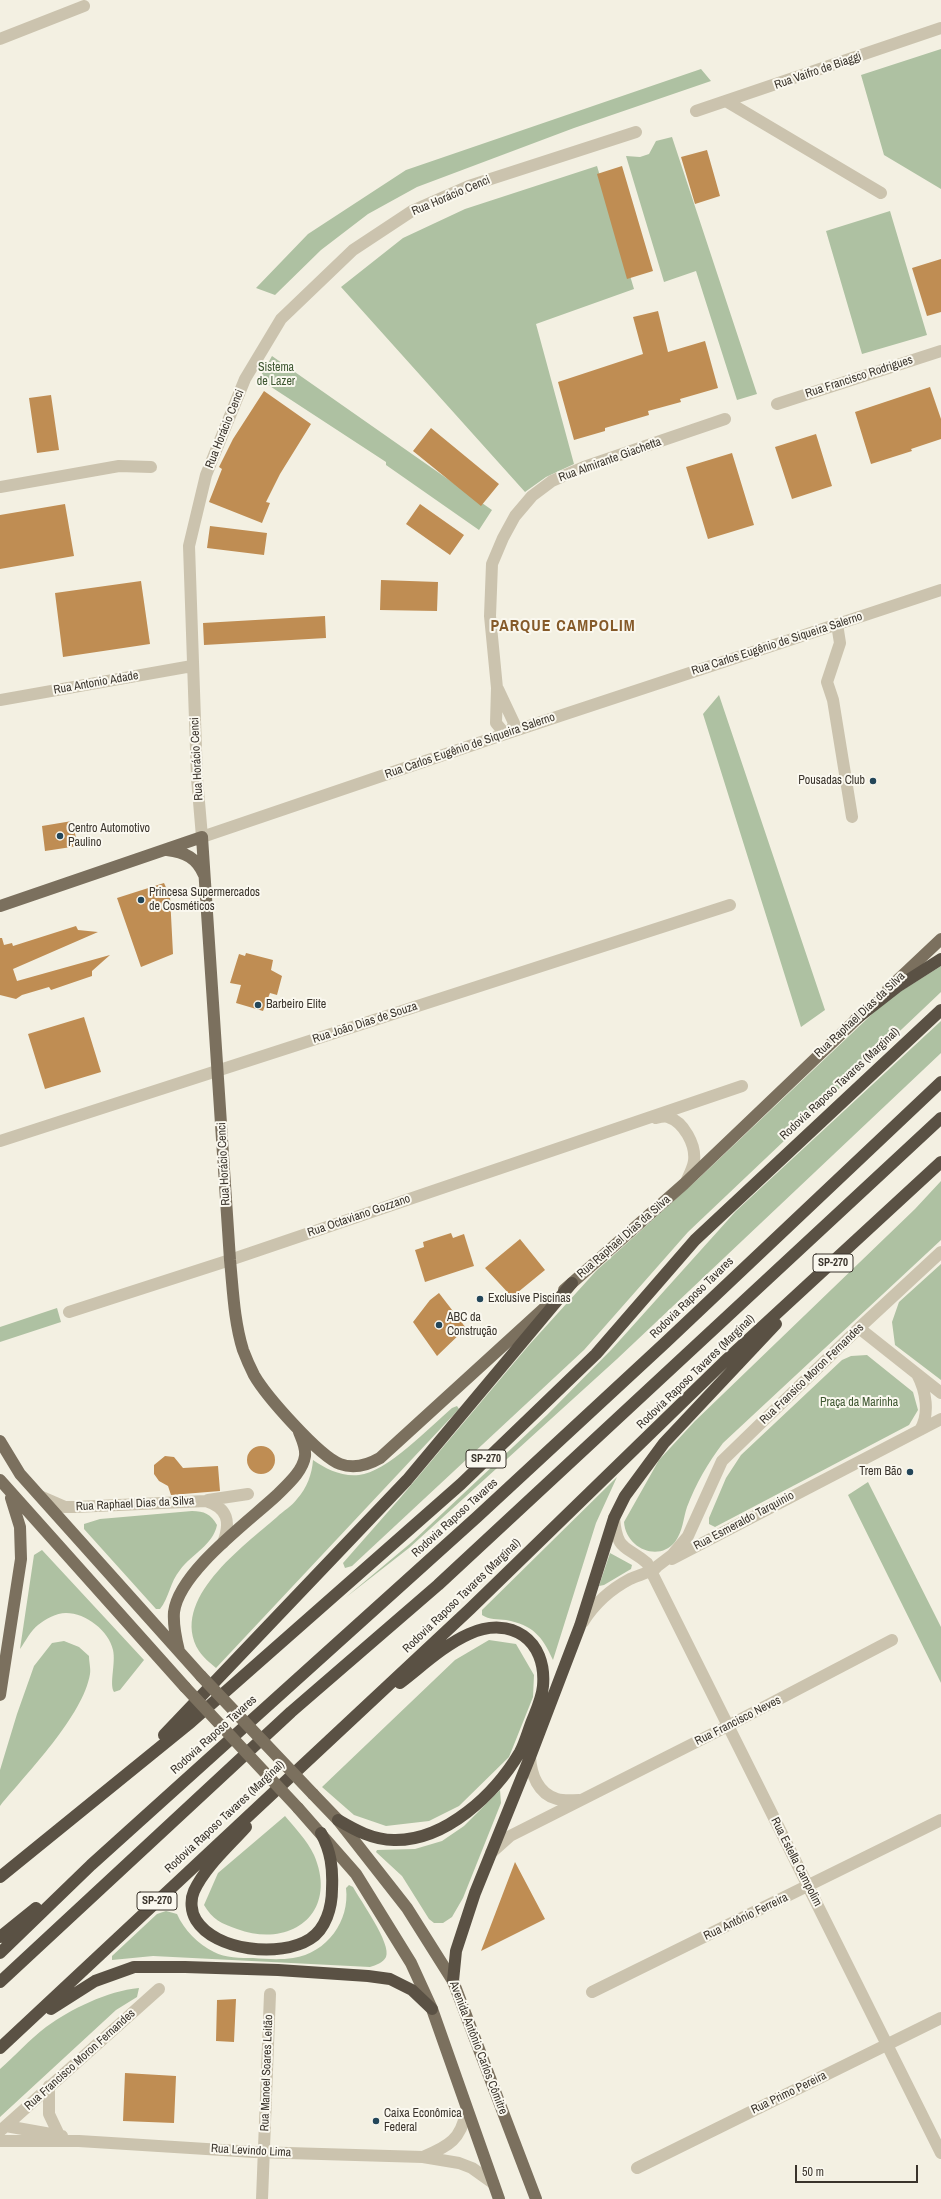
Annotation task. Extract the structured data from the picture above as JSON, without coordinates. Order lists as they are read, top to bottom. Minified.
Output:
{"streets":{"highway":["Rodovia Raposo Tavares (Marginal)","SP-270","Rodovia Raposo Tavares"],"main road":["Rua Horácio Cenci","Rua Carlos Eugênio de Siqueira Salerno","Rua Raphael Dias da Silva","Avenida Antônio Carlos Cômitre"],"street":["Rua Vaifro de Biaggi","Rua Francisco Rodrigues","Rua Almirante Giachetta","Rua Antonio Adade","Rua João Dias de Souza","Rua Octaviano Gozzano","Rua Fransico Moron Fernandes","Rua Esmeraldo Tarquinio","Rua Francisco Neves","Rua Estella Campolim","Rua Antônio Ferreira","Rua Francisco Moron Fernandes","Rua Manoel Soares Leitão","Rua Primo Pereira","Rua Levindo Lima"]},"crossings":[["Rua Horácio Cenci","Rua Carlos Eugênio de Siqueira Salerno"],["Rua Horácio Cenci","Rua Antonio Adade"],["Rua Horácio Cenci","Rua Raphael Dias da Silva"],["Rua Horácio Cenci","Rua João Dias de Souza"],["Rua Horácio Cenci","Rua Octaviano Gozzano"],["Rua Almirante Giachetta","Rua Carlos Eugênio de Siqueira Salerno"],["Rua Raphael Dias da Silva","Rua Octaviano Gozzano"],["Rodovia Raposo Tavares (Marginal)","SP-270"],["Rua Fransico Moron Fernandes","Rua Esmeraldo Tarquinio"],["Rua Fransico Moron Fernandes","Rua Estella Campolim"],["Rua Esmeraldo Tarquinio","Rua Estella Campolim"],["Rua Francisco Neves","Rua Estella Campolim"],["Rua Estella Campolim","Rua Antônio Ferreira"],["Rua Estella Campolim","Rua Primo Pereira"],["Rua Francisco Moron Fernandes","Rua Levindo Lima"],["Rua Manoel Soares Leitão","Rua Levindo Lima"]],"districts":["PARQUE CAMPOLIM"],"parks":["Sistema de Lazer","Praça da Marinha"],"places":["Pousadas Club","Centro Automotivo Paulino","Princesa Supermercados de Cosméticos","Barbeiro Elite","Exclusive Piscinas","ABC da Construção","Trem Bão","Caixa Econômica Federal"],"scale_bar":"50 m"}
